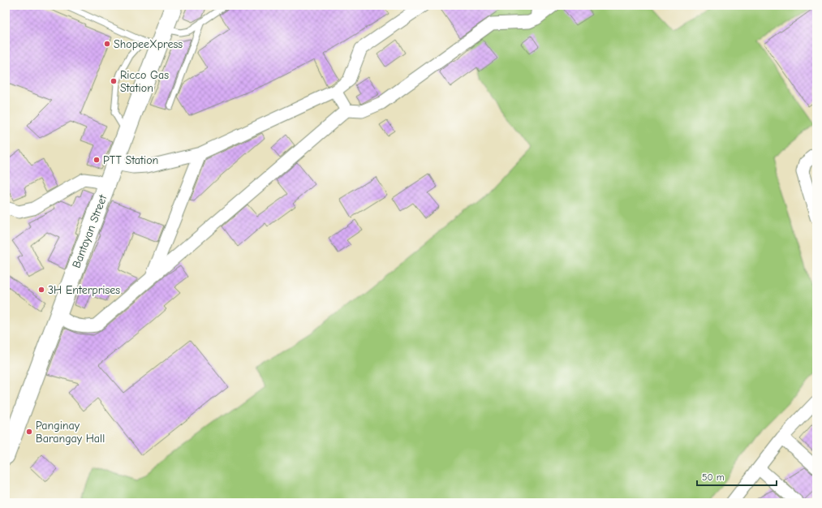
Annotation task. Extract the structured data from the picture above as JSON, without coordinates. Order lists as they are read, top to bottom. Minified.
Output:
{"streets":{"main road":["Bantayan Street"]},"places":["ShopeeXpress","Ricco Gas Station","PTT Station","3H Enterprises","Panginay Barangay Hall"],"scale_bar":"50 m"}
